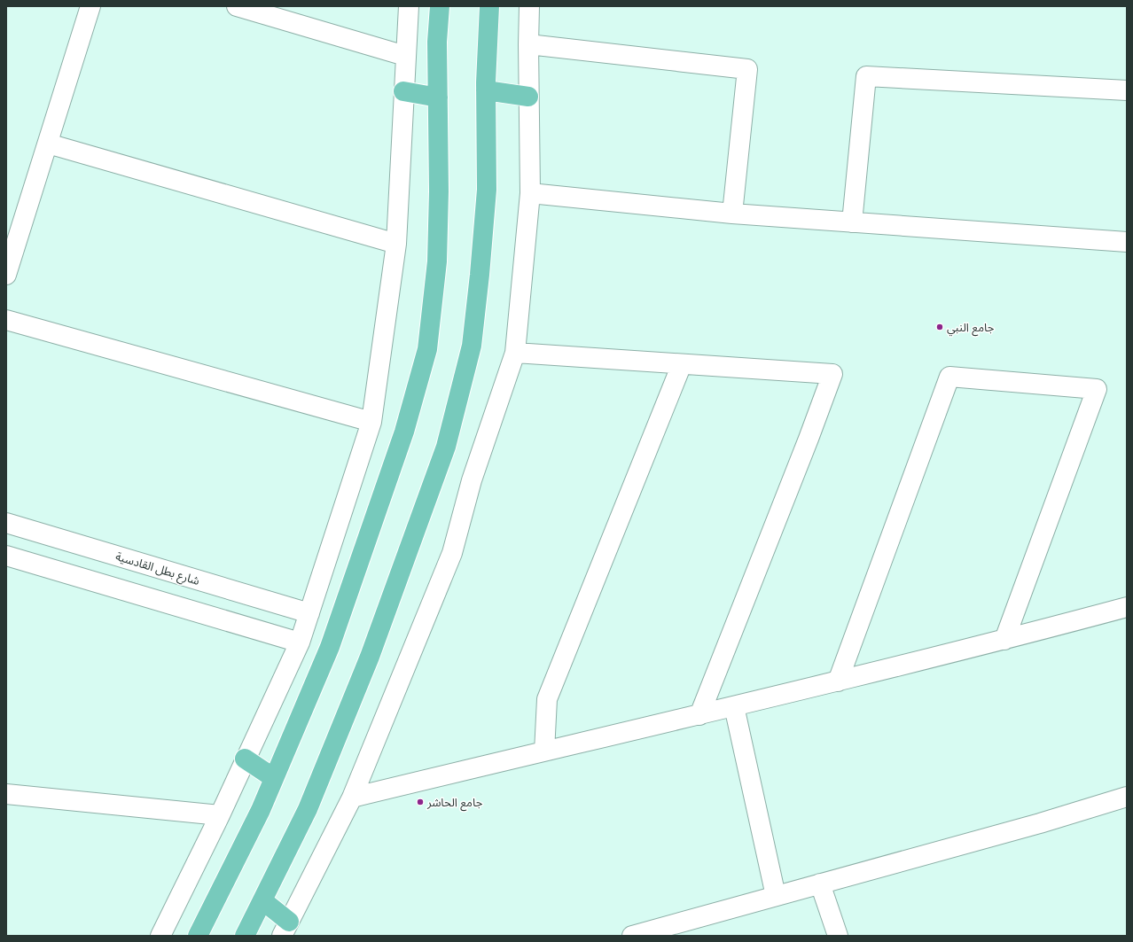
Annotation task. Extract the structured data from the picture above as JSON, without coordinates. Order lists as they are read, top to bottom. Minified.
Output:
{"streets":{"street":["شارع بطل القادسية"]},"places":["جامع النبي","جامع الحاشر"]}
